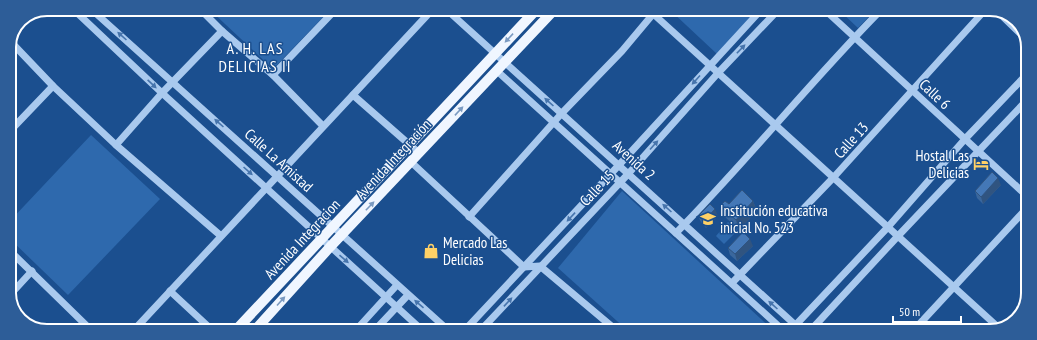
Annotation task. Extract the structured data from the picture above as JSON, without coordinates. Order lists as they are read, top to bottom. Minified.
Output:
{"streets":{"main road":["Avenida Integración","Avenida Integracion"],"street":["Calle 6","Calle 13","Calle La Amistad","Avenida 2","Calle 15"]},"crossings":[["Calle 6","Calle 13"],["Calle 13","Avenida 2"],["Avenida Integración","Calle La Amistad"],["Avenida Integración","Avenida 2"],["Calle La Amistad","Avenida Integracion"],["Avenida 2","Calle 15"],["Avenida 2","Avenida Integracion"]],"one_way":["Avenida Integración"],"districts":["A. H. LAS DELICIAS II"],"places":{"hotel":["Hostal Las Delicias"],"school or university":["Institución educativa inicial No. 523"],"shop":["Mercado Las Delicias"]},"scale_bar":"50 m"}
